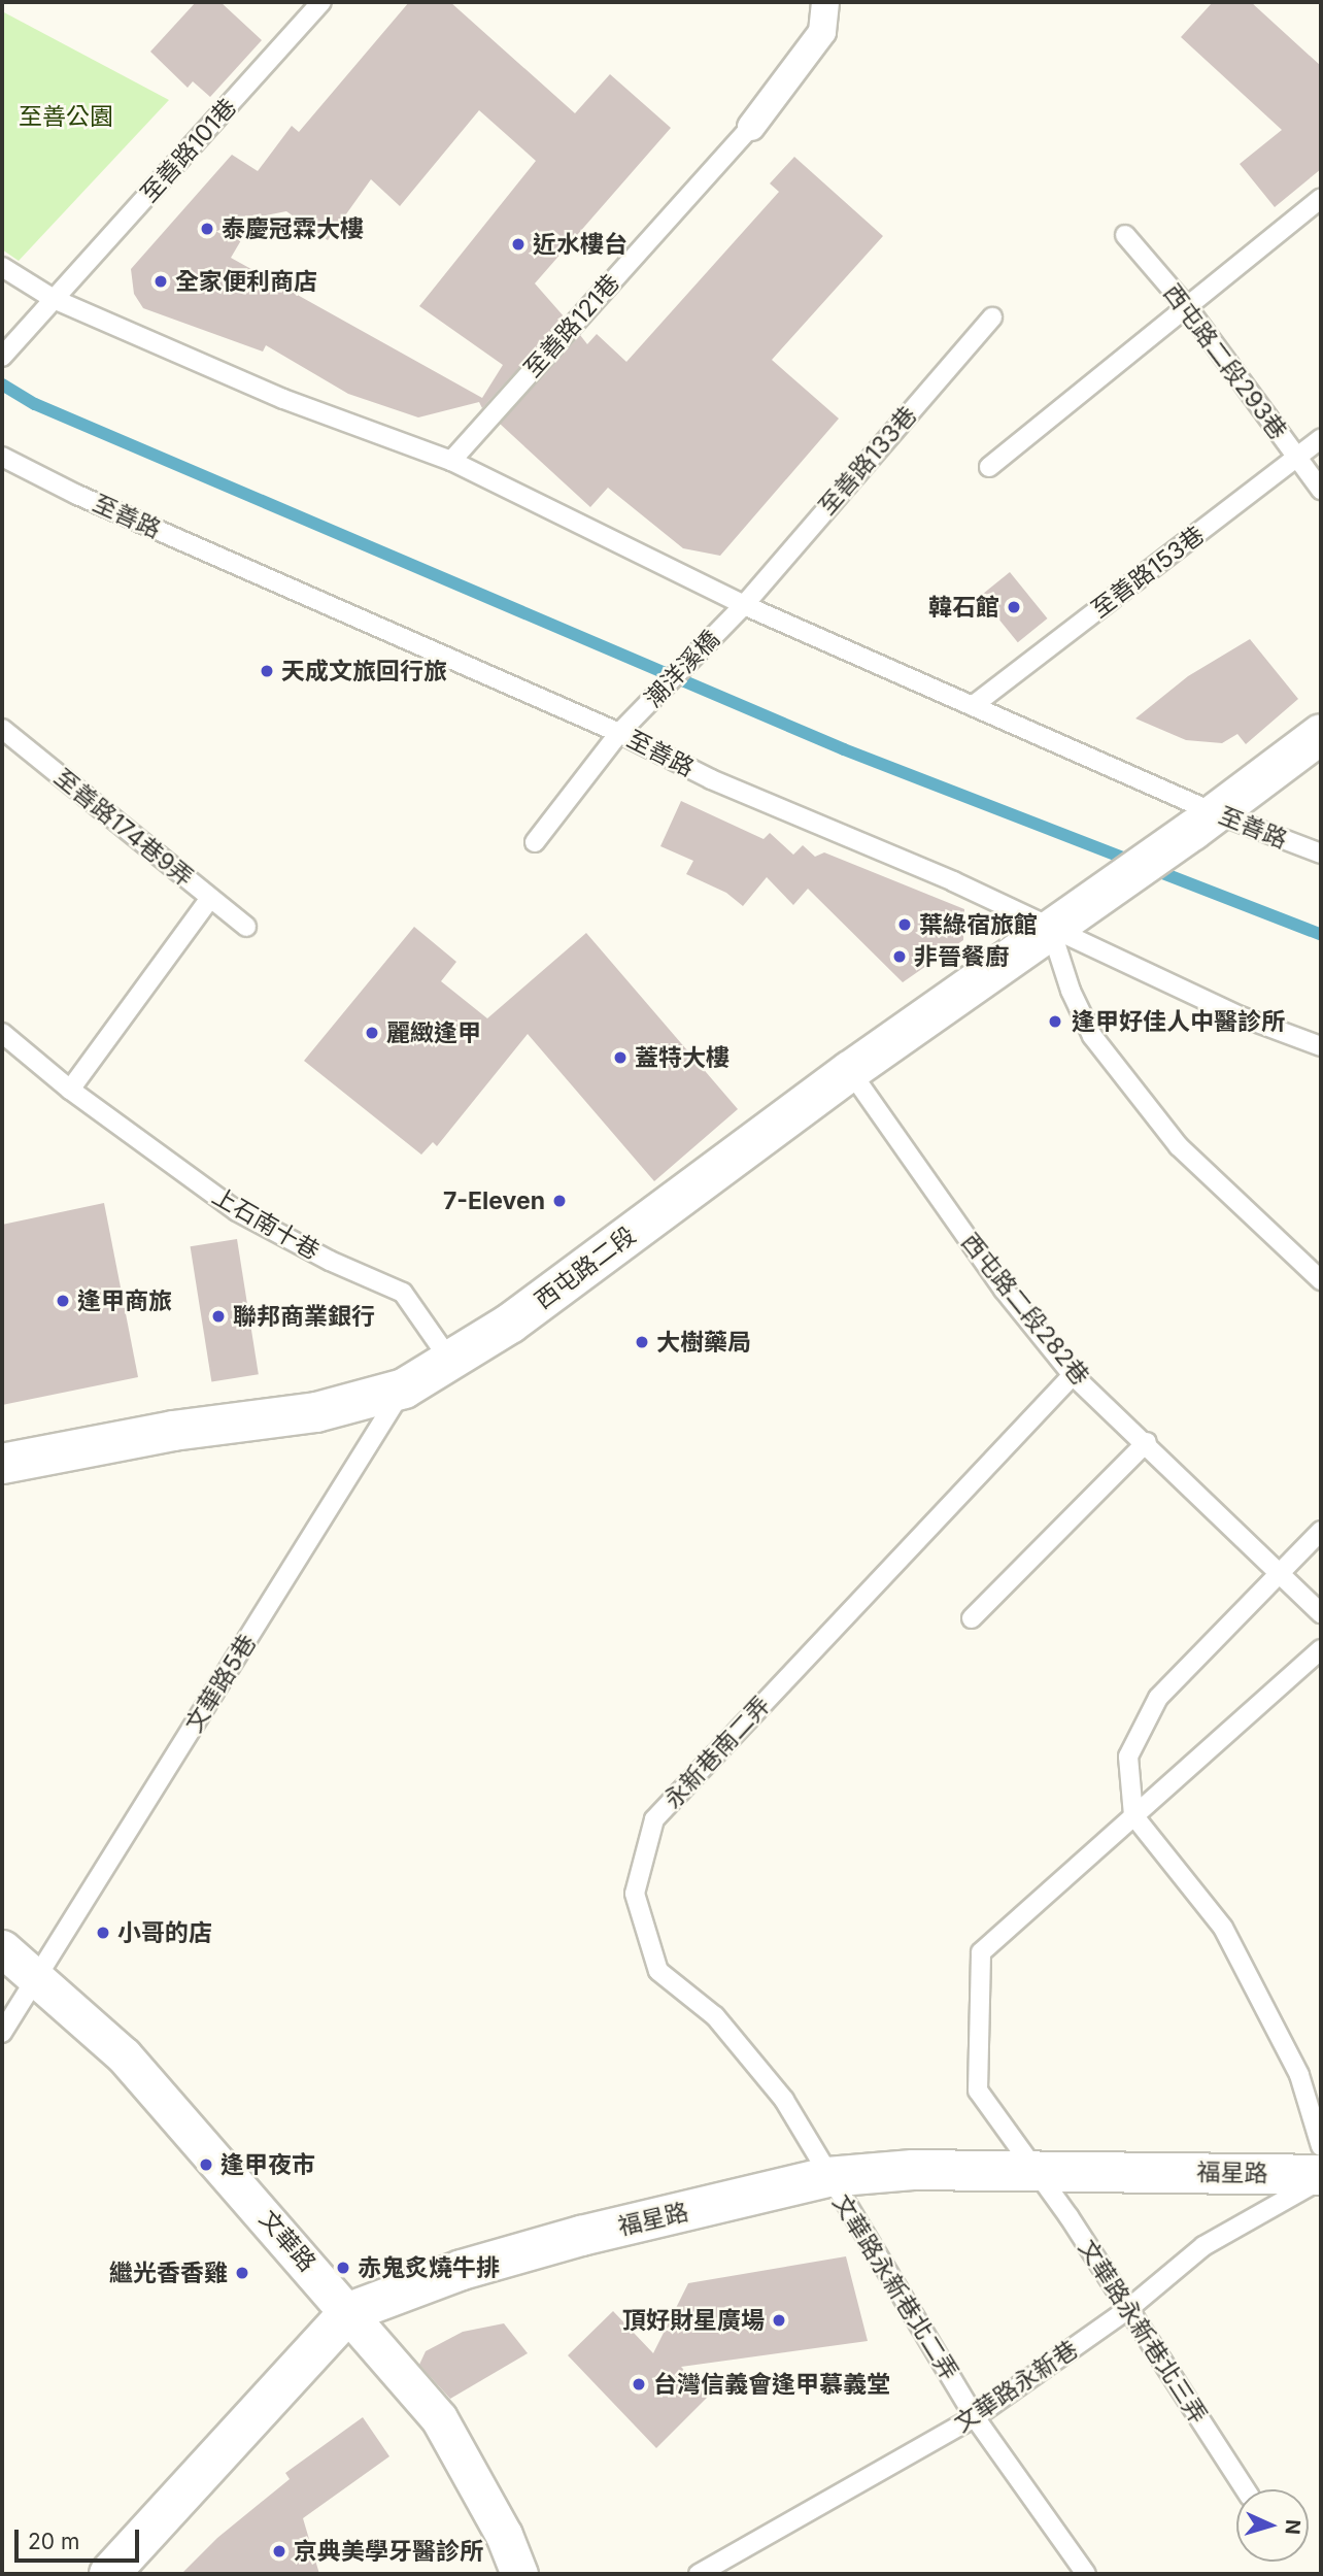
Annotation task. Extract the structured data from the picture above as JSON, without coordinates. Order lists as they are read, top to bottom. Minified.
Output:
{"streets":{"street":["西屯路二段","福星路","文華路"],"lane":["至善路101巷","至善路121巷","西屯路二段293巷","至善路133巷","至善路","至善路153巷","潮洋溪橋","至善路174巷9弄","上石南十巷","西屯路二段282巷","文華路5巷","永新巷南二弄","文華路永新巷北二弄","文華路永新巷北三弄","文華路永新巷"]},"crossings":[["至善路101巷","至善路"],["至善路121巷","至善路"],["西屯路二段293巷","至善路153巷"],["至善路133巷","至善路"],["至善路133巷","潮洋溪橋"],["至善路","至善路153巷"],["至善路","潮洋溪橋"],["至善路","西屯路二段"],["上石南十巷","西屯路二段"],["西屯路二段","西屯路二段282巷"],["西屯路二段","文華路5巷"],["西屯路二段282巷","永新巷南二弄"],["文華路5巷","文華路"],["永新巷南二弄","福星路"],["永新巷南二弄","文華路永新巷北二弄"],["福星路","文華路"],["福星路","文華路永新巷北二弄"],["福星路","文華路永新巷北三弄"],["福星路","文華路永新巷"],["文華路永新巷北二弄","文華路永新巷"],["文華路永新巷北三弄","文華路永新巷"]],"parks":["至善公園"],"places":["泰慶冠霖大樓","近水樓台","全家便利商店","韓石館","天成文旅回行旅","葉綠宿旅館","非晉餐廚","逢甲好佳人中醫診所","麗緻逢甲","蓋特大樓","7-Eleven","逢甲商旅","聯邦商業銀行","大樹藥局","小哥的店","逢甲夜市","赤鬼炙燒牛排","繼光香香雞","頂好財星廣場","台灣信義會逢甲慕義堂","京典美學牙醫診所"],"scale_bar":"20 m","north":"right"}
